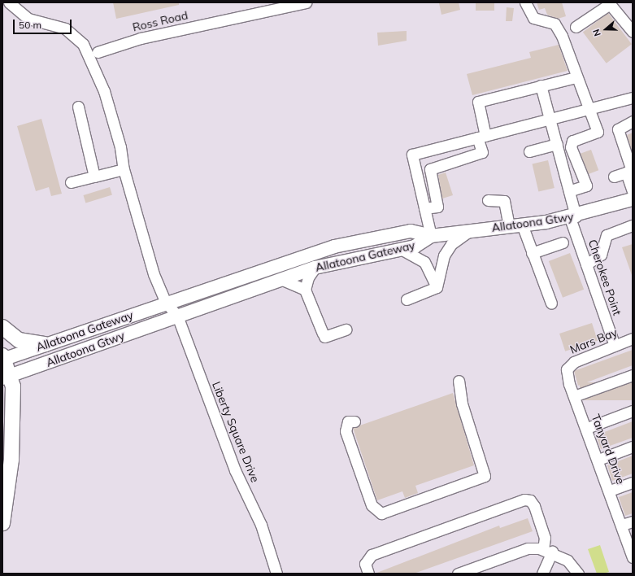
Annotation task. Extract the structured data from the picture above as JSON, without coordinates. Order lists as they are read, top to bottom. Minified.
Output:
{"streets":{"main road":["Allatoona Gtwy","Allatoona Gateway"],"street":["Ross Road","Cherokee Point","Mars Bay","Liberty Square Drive","Tanyard Drive"]},"crossings":[["Allatoona Gtwy","Allatoona Gateway"],["Allatoona Gtwy","Cherokee Point"],["Allatoona Gateway","Liberty Square Drive"],["Cherokee Point","Mars Bay"],["Mars Bay","Tanyard Drive"]],"scale_bar":"50 m","north":"left"}
